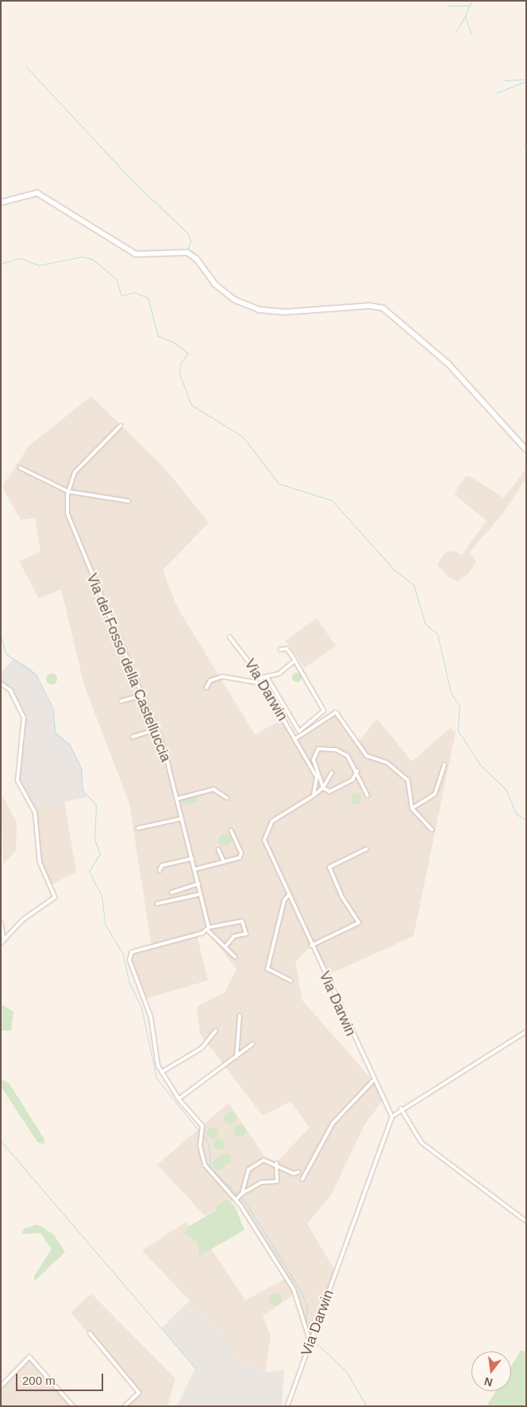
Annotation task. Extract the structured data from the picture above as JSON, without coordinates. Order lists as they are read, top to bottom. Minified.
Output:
{"streets":{"street":["Via del Fosso della Castelluccia","Via Darwin"]},"scale_bar":"200 m","north":"bottom"}
